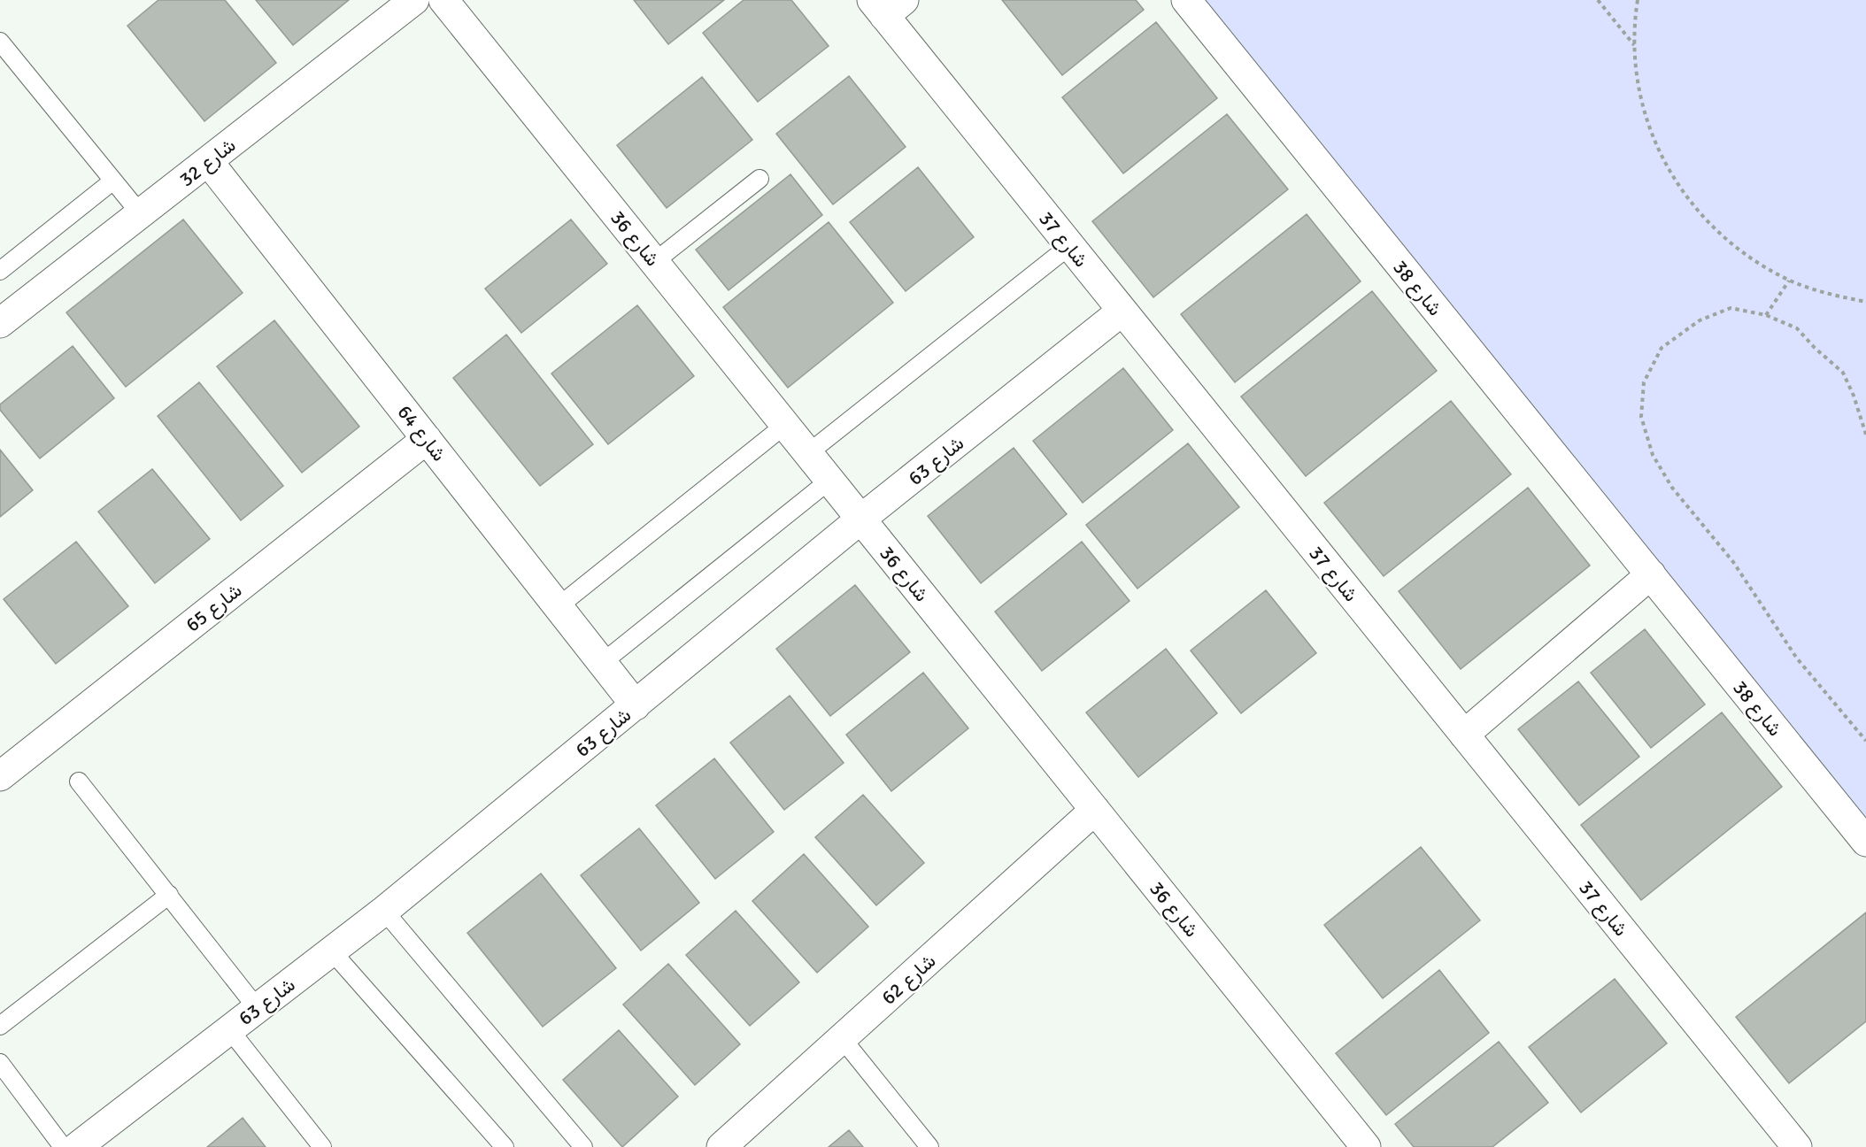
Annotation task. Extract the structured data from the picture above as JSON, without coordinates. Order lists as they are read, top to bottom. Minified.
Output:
{"streets":{"street":["شارع 32","شارع 36","شارع 37","شارع 38","شارع 64","شارع 63","شارع 65","شارع 62"]},"crossings":[["شارع 32","شارع 64"],["شارع 36","شارع 63"],["شارع 36","شارع 62"],["شارع 37","شارع 63"],["شارع 64","شارع 63"],["شارع 64","شارع 65"]]}
